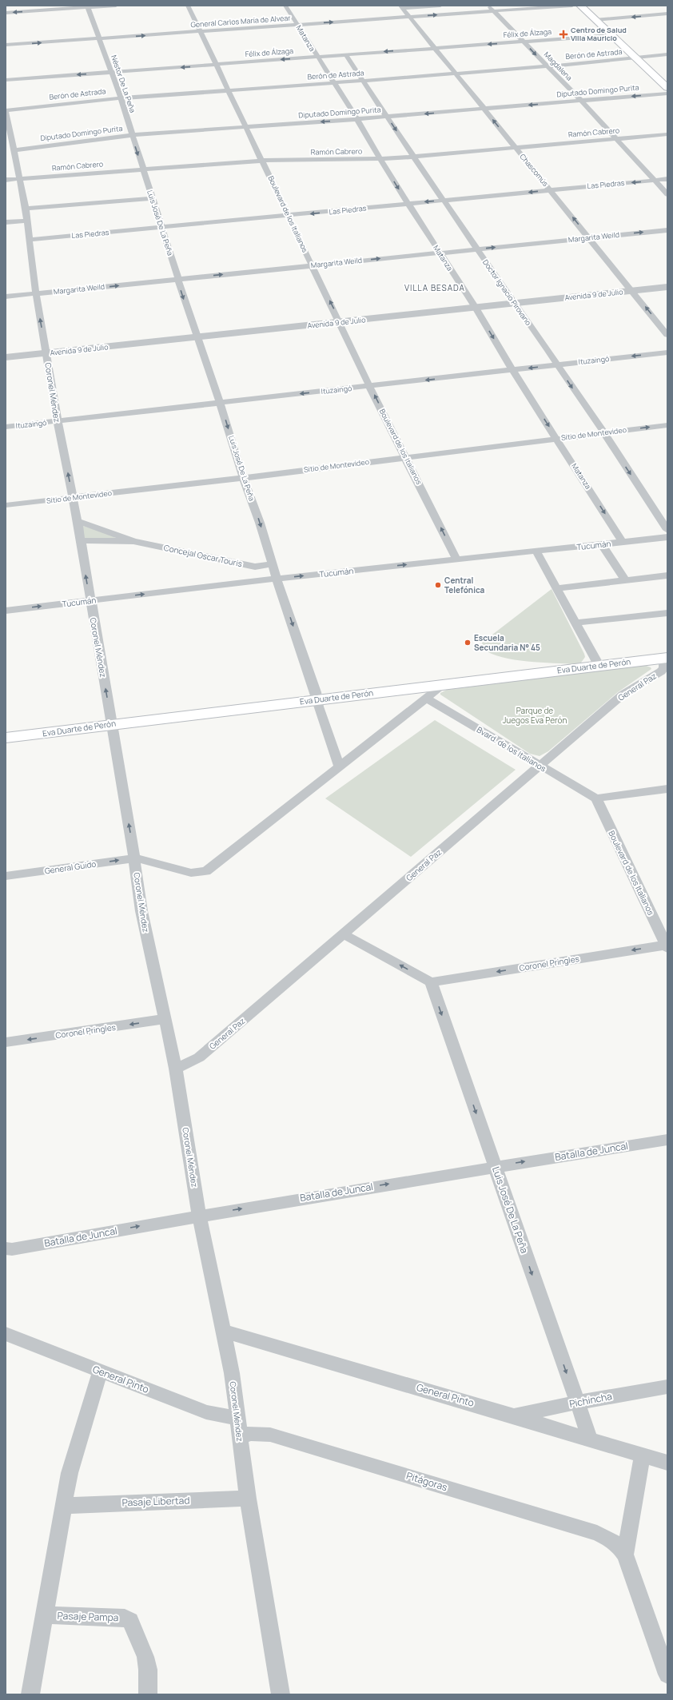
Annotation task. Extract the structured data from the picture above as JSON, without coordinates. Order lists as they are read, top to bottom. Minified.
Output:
{"streets":{"main road":["Eva Duarte de Perón"],"street":["General Carlos María de Alvear","Félix de Álzaga","Matanza","Berón de Astrada","Magdalena","Néstor De La Peña","Diputado Domingo Purita","Ramón Cabrero","Chascomús","Las Piedras","Boulevard de los Italianos","Luis José De La Peña","Margarita Weild","Doctor Ignacio Pirovano","Avenida 9 de Julio","Ituzaingó","Coronel Méndez","Sitio de Montevideo","Tucumán","Concejal Oscar Touris","General Paz","Bvard. de los Italianos","General Guido","Coronel Pringles","Batalla de Juncal","General Pinto","Pichincha","Pitágoras","Pasaje Libertad","Pasaje Pampa"]},"crossings":[["General Carlos María de Alvear","Matanza"],["General Carlos María de Alvear","Magdalena"],["General Carlos María de Alvear","Néstor De La Peña"],["General Carlos María de Alvear","Chascomús"],["General Carlos María de Alvear","Boulevard de los Italianos"],["Félix de Álzaga","Matanza"],["Félix de Álzaga","Magdalena"],["Félix de Álzaga","Néstor De La Peña"],["Félix de Álzaga","Chascomús"],["Félix de Álzaga","Boulevard de los Italianos"],["Félix de Álzaga","Doctor Ignacio Pirovano"],["Matanza","Berón de Astrada"],["Matanza","Diputado Domingo Purita"],["Matanza","Ramón Cabrero"],["Matanza","Las Piedras"],["Matanza","Margarita Weild"],["Matanza","Avenida 9 de Julio"],["Matanza","Ituzaingó"],["Matanza","Sitio de Montevideo"],["Matanza","Tucumán"],["Berón de Astrada","Magdalena"],["Berón de Astrada","Néstor De La Peña"],["Berón de Astrada","Chascomús"],["Berón de Astrada","Boulevard de los Italianos"],["Berón de Astrada","Doctor Ignacio Pirovano"],["Berón de Astrada","Coronel Méndez"],["Magdalena","Diputado Domingo Purita"],["Magdalena","Ramón Cabrero"],["Magdalena","Las Piedras"],["Néstor De La Peña","Diputado Domingo Purita"],["Néstor De La Peña","Ramón Cabrero"],["Néstor De La Peña","Luis José De La Peña"],["Diputado Domingo Purita","Chascomús"],["Diputado Domingo Purita","Boulevard de los Italianos"],["Diputado Domingo Purita","Doctor Ignacio Pirovano"],["Diputado Domingo Purita","Coronel Méndez"],["Ramón Cabrero","Chascomús"],["Ramón Cabrero","Boulevard de los Italianos"],["Ramón Cabrero","Luis José De La Peña"],["Ramón Cabrero","Doctor Ignacio Pirovano"],["Ramón Cabrero","Coronel Méndez"],["Chascomús","Las Piedras"],["Chascomús","Margarita Weild"],["Chascomús","Avenida 9 de Julio"],["Las Piedras","Boulevard de los Italianos"],["Las Piedras","Luis José De La Peña"],["Las Piedras","Doctor Ignacio Pirovano"],["Las Piedras","Coronel Méndez"],["Boulevard de los Italianos","Margarita Weild"],["Boulevard de los Italianos","Avenida 9 de Julio"],["Boulevard de los Italianos","Ituzaingó"],["Boulevard de los Italianos","Sitio de Montevideo"],["Boulevard de los Italianos","Tucumán"],["Boulevard de los Italianos","Bvard. de los Italianos"],["Boulevard de los Italianos","Coronel Pringles"],["Luis José De La Peña","Margarita Weild"],["Luis José De La Peña","Avenida 9 de Julio"],["Luis José De La Peña","Ituzaingó"],["Luis José De La Peña","Sitio de Montevideo"],["Luis José De La Peña","Tucumán"],["Luis José De La Peña","Concejal Oscar Touris"],["Luis José De La Peña","Eva Duarte de Perón"],["Luis José De La Peña","Coronel Pringles"],["Luis José De La Peña","Batalla de Juncal"],["Luis José De La Peña","General Pinto"],["Luis José De La Peña","Pichincha"],["Margarita Weild","Doctor Ignacio Pirovano"],["Margarita Weild","Coronel Méndez"],["Doctor Ignacio Pirovano","Avenida 9 de Julio"],["Doctor Ignacio Pirovano","Ituzaingó"],["Doctor Ignacio Pirovano","Sitio de Montevideo"],["Avenida 9 de Julio","Coronel Méndez"],["Ituzaingó","Coronel Méndez"],["Coronel Méndez","Sitio de Montevideo"],["Coronel Méndez","Tucumán"],["Coronel Méndez","Concejal Oscar Touris"],["Coronel Méndez","Eva Duarte de Perón"],["Coronel Méndez","General Paz"],["Coronel Méndez","General Guido"],["Coronel Méndez","Coronel Pringles"],["Coronel Méndez","Batalla de Juncal"],["Coronel Méndez","General Pinto"],["Coronel Méndez","Pitágoras"],["Coronel Méndez","Pasaje Libertad"],["Eva Duarte de Perón","General Paz"],["General Paz","Bvard. de los Italianos"],["General Pinto","Pichincha"]],"one_way":["Matanza","Diputado Domingo Purita","Chascomús","Las Piedras","Luis José De La Peña","Margarita Weild","Doctor Ignacio Pirovano","Ituzaingó","Tucumán","General Guido","Coronel Pringles","Batalla de Juncal"],"districts":["VILLA BESADA"],"parks":["Parque de Juegos Eva Perón"],"places":{"health":["Centro de Salud Villa Mauricio"],"other":["Central Telefónica","Escuela Secundaria N° 45"]}}
